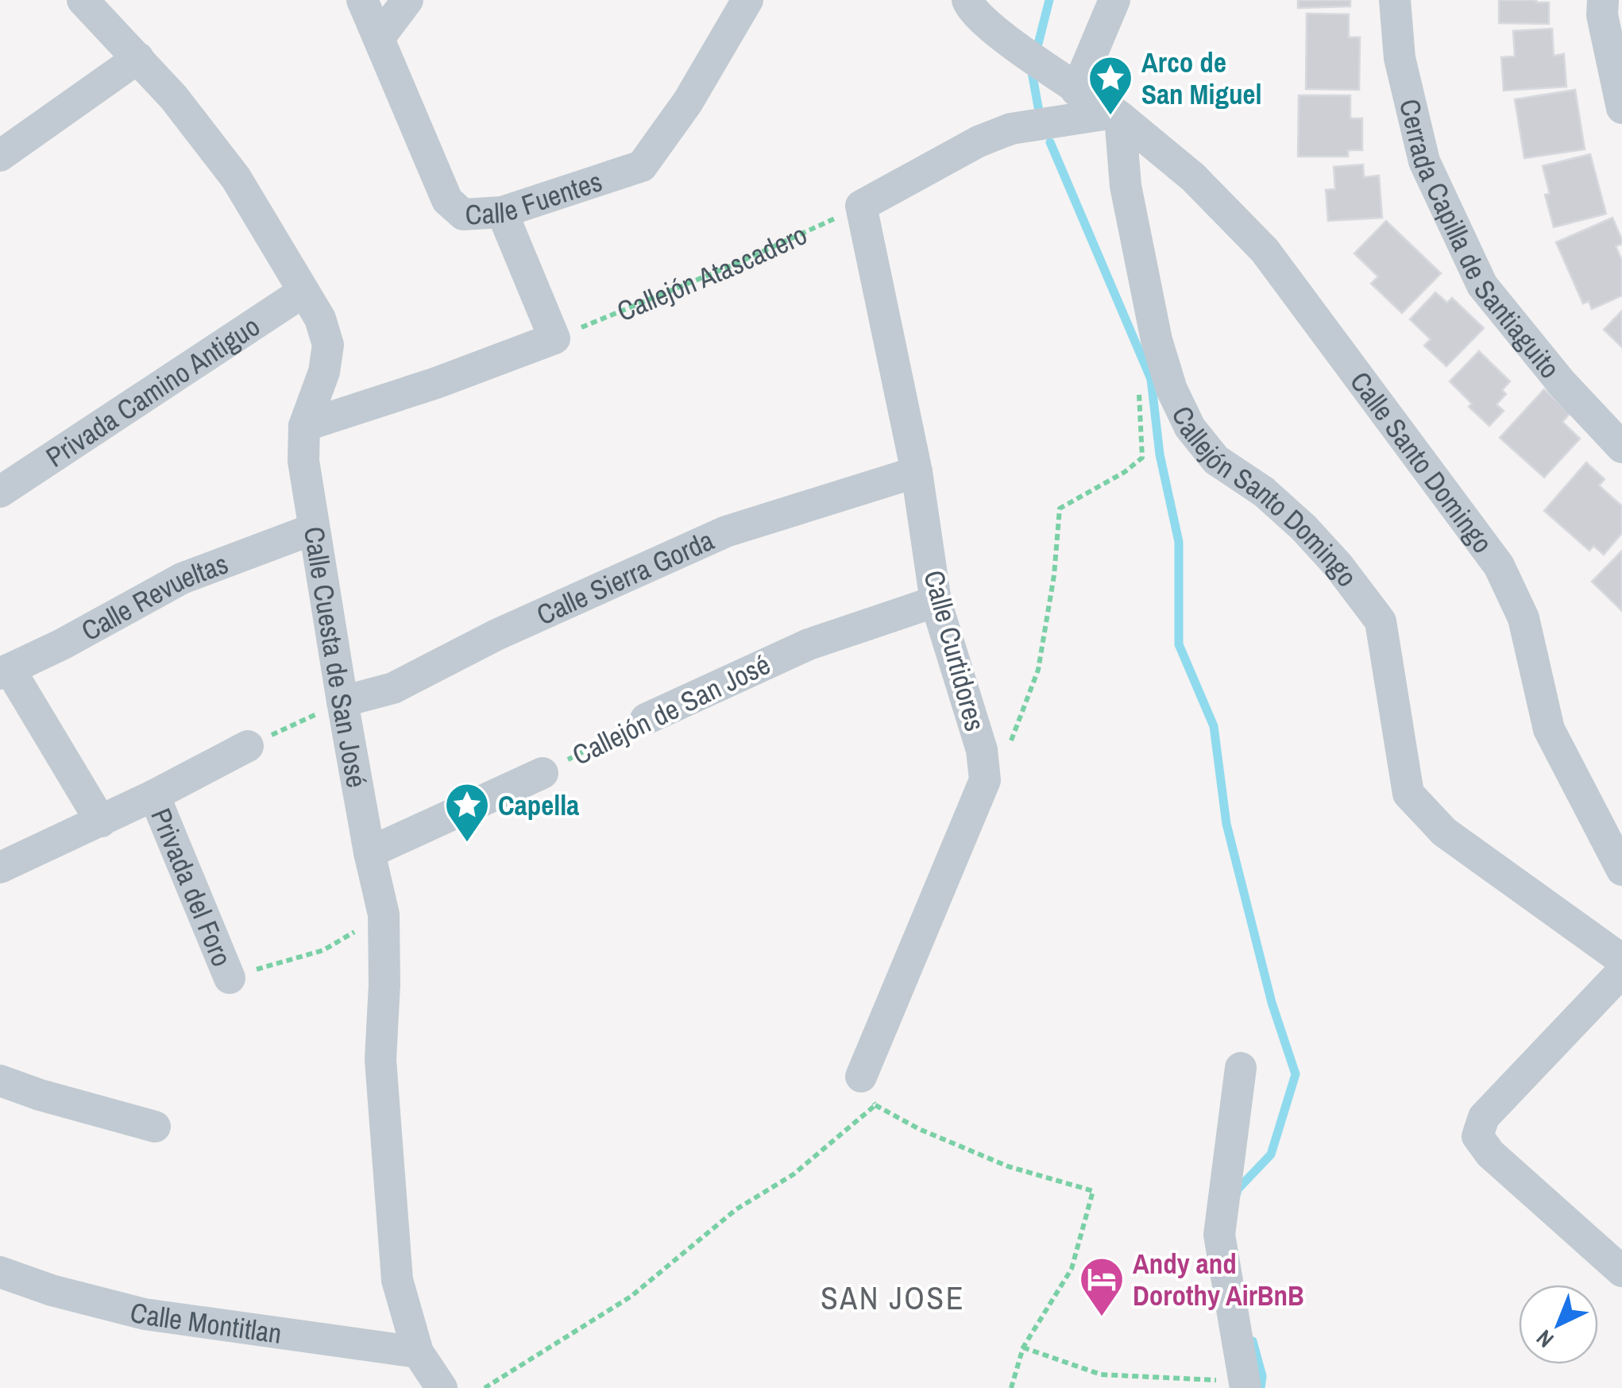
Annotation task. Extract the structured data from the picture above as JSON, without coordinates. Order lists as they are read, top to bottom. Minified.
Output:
{"streets":{"street":["Calle Fuentes","Cerrada Capilla de Santiaguito","Privada Camino Antiguo","Calle Santo Domingo","Callejón Santo Domingo","Calle Sierra Gorda","Calle Revueltas","Calle Curtidores","Calle Cuesta de San José","Callejón de San José","Privada del Foro","Calle Montitlan"],"path":["Callejón Atascadero"]},"crossings":[["Callejón Atascadero","Calle Curtidores"],["Privada Camino Antiguo","Calle Cuesta de San José"],["Calle Santo Domingo","Callejón Santo Domingo"],["Calle Sierra Gorda","Calle Curtidores"],["Calle Sierra Gorda","Calle Cuesta de San José"],["Calle Revueltas","Calle Cuesta de San José"],["Calle Curtidores","Callejón de San José"],["Calle Cuesta de San José","Callejón de San José"],["Calle Cuesta de San José","Calle Montitlan"]],"districts":["SAN JOSE"],"places":{"place":["Arco de San Miguel","Capella"],"hotel":["Andy and Dorothy AirBnB"]},"north":"bottom left"}
